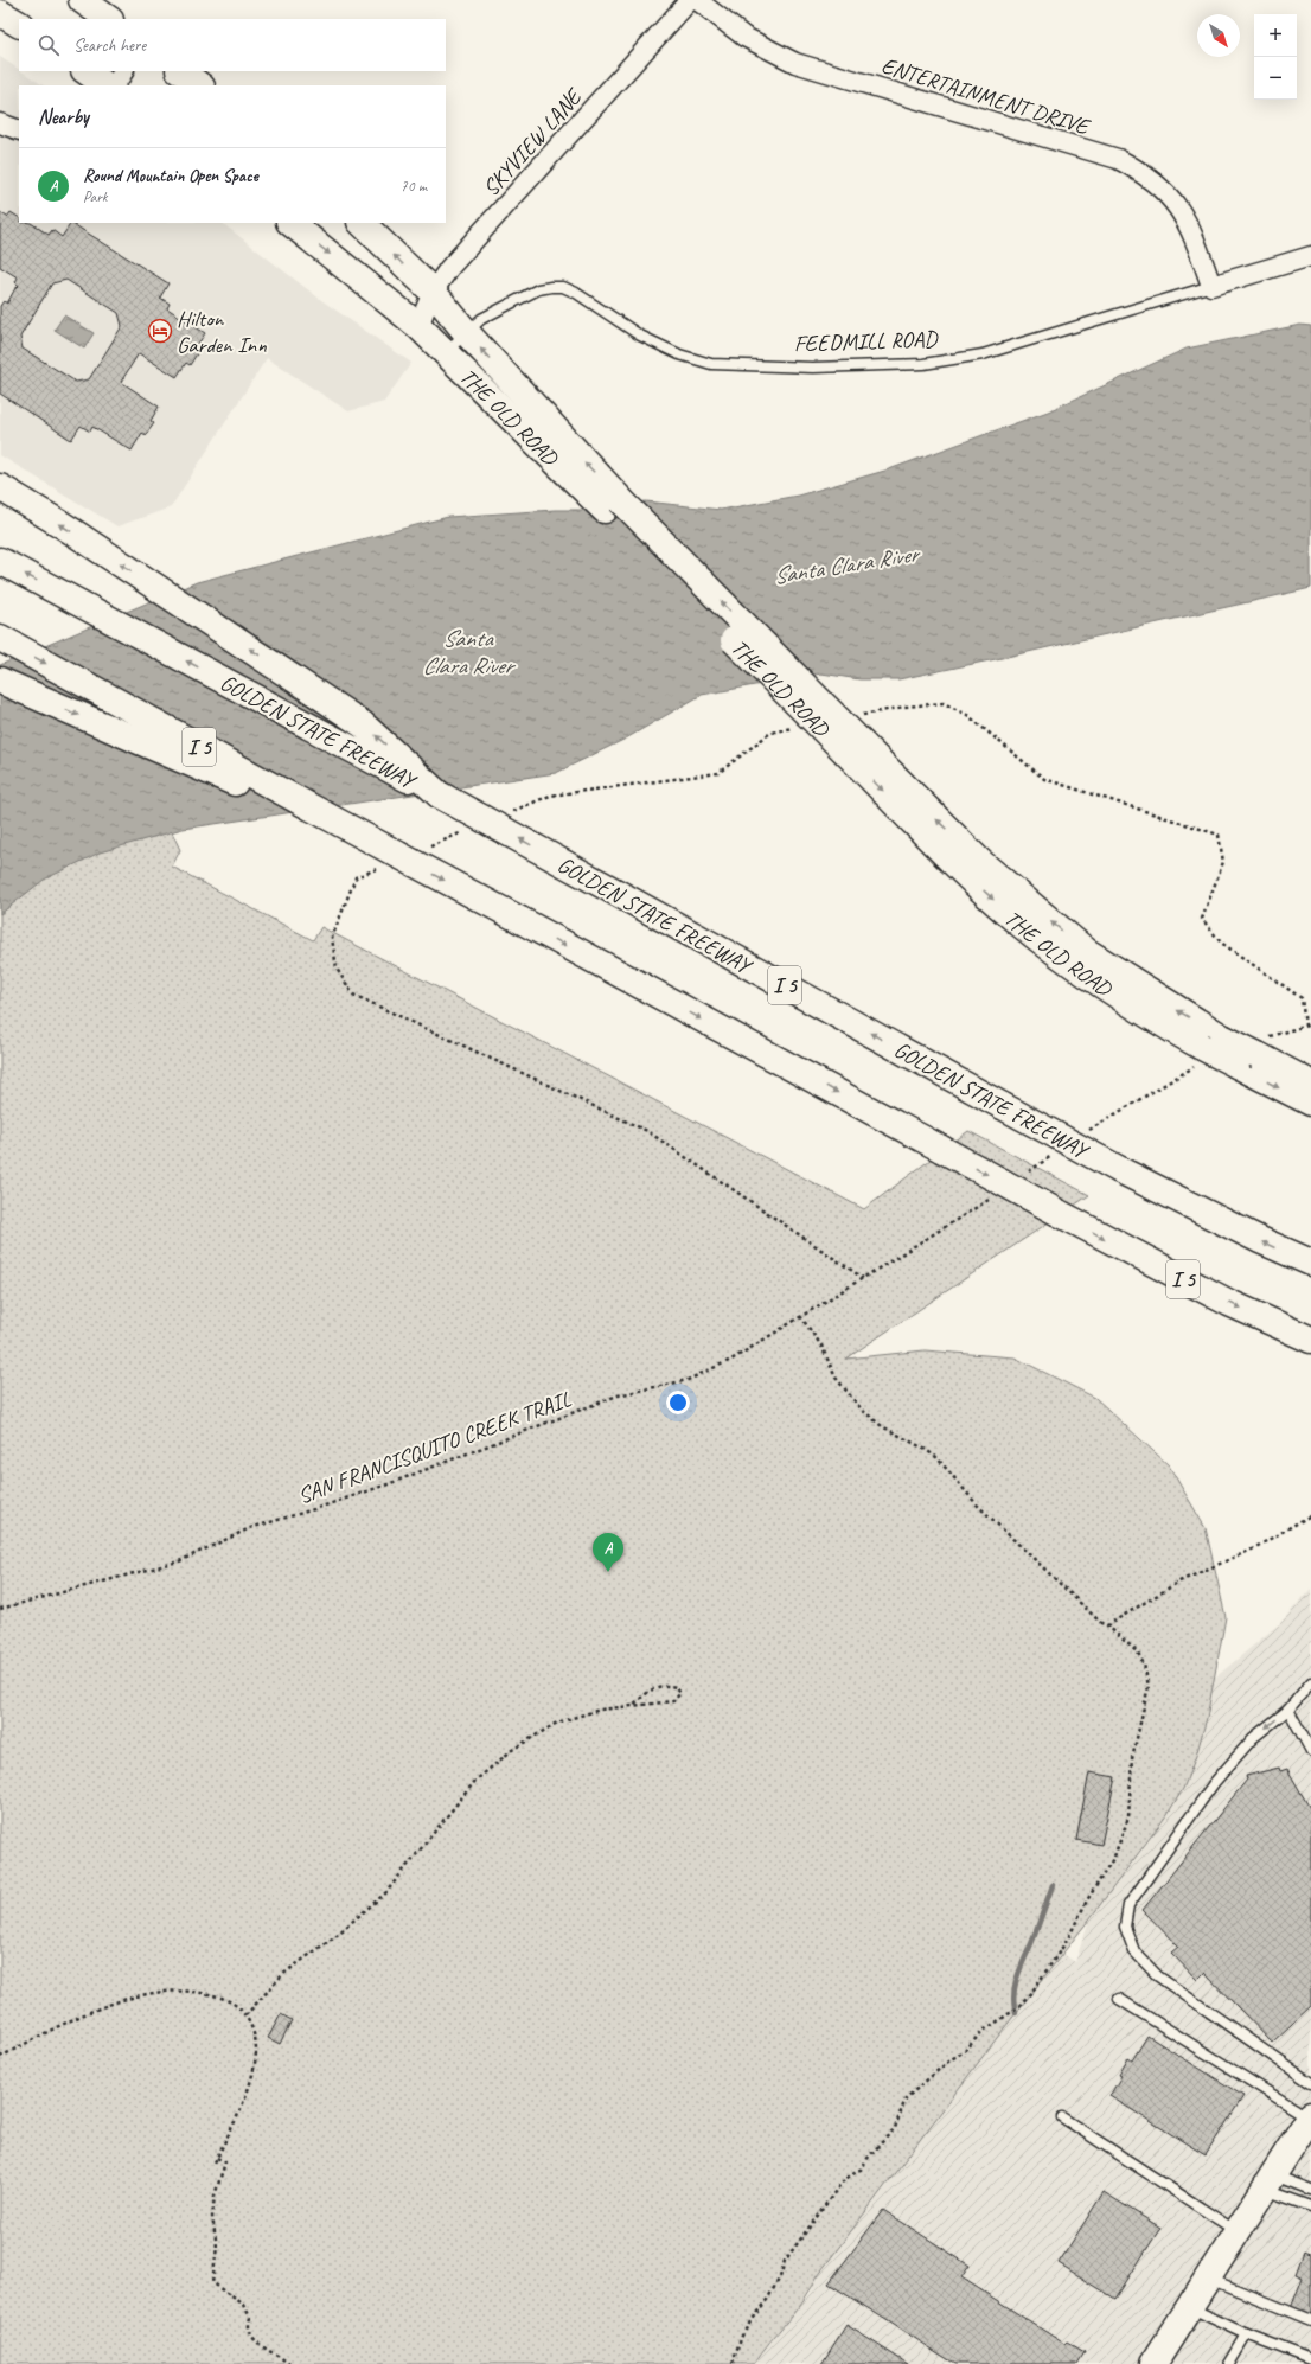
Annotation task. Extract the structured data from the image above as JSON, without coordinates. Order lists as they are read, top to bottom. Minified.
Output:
{"streets":{"main road":["THE OLD ROAD","GOLDEN STATE FREEWAY","I 5"],"street":["ENTERTAINMENT DRIVE","SKYVIEW LANE","FEEDMILL ROAD"],"path":["SAN FRANCISQUITO CREEK TRAIL"]},"crossings":[["ENTERTAINMENT DRIVE","FEEDMILL ROAD"],["SKYVIEW LANE","THE OLD ROAD"],["FEEDMILL ROAD","THE OLD ROAD"],["GOLDEN STATE FREEWAY","I 5"],["I 5","SAN FRANCISQUITO CREEK TRAIL"]],"water":["Santa Clara River"],"places":{"hotel":["Hilton Garden Inn"]},"north":"bottom right","page":{"map_buttons":["+","−"],"search":"Search here","heading":"Nearby","list":[{"mark":"A","name":"Round Mountain Open Space","note":"Park","value":"70 m"}],"pins":"A"}}
